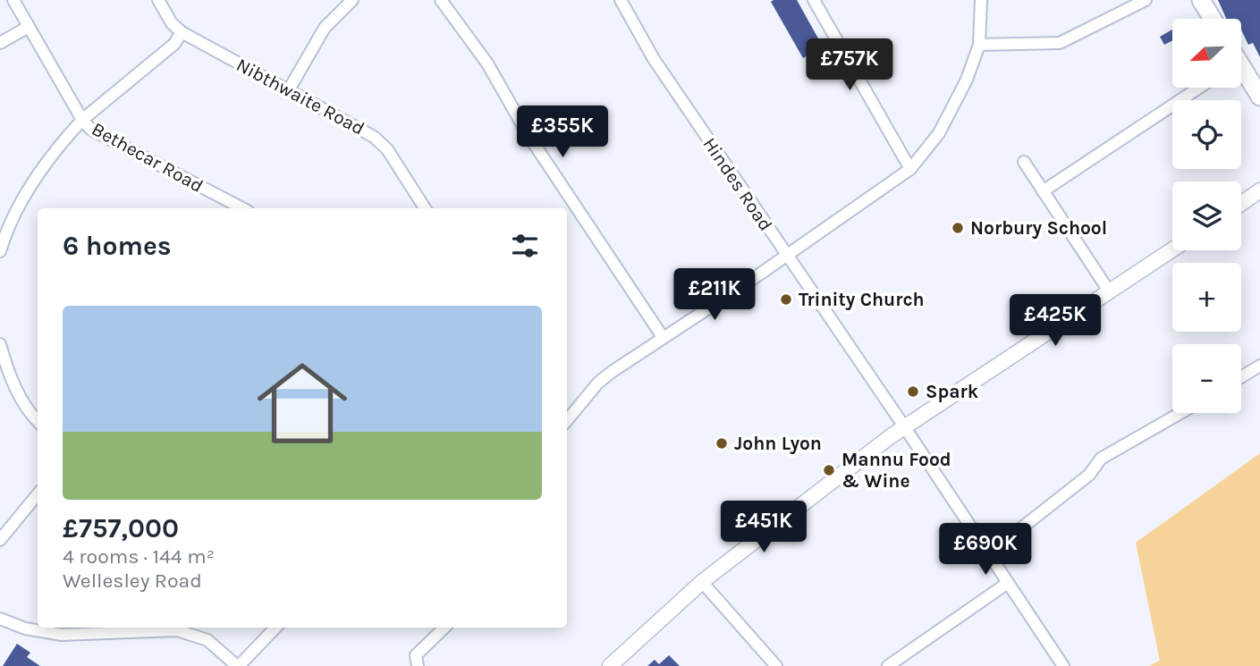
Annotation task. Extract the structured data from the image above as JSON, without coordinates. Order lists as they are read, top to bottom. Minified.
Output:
{"streets":{"street":["Nibthwaite Road","Bethecar Road","Hindes Road"]},"places":["Norbury School","Trinity Church","Spark","John Lyon","Mannu Food & Wine"],"north":"bottom left","page":{"map_buttons":["+","−"],"price":["£757K","£355K","£211K","£425K","£451K","£690K"],"heading":"6 homes","list":[{"name":"£757,000","note":"4 rooms · 144 m² · Wellesley Road"}]}}
